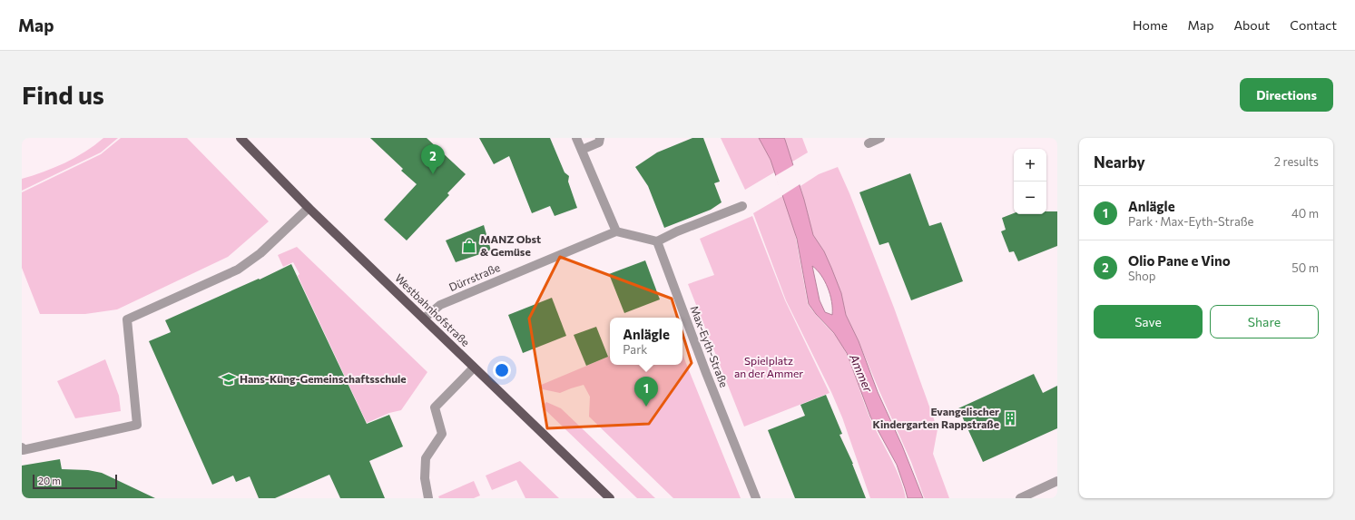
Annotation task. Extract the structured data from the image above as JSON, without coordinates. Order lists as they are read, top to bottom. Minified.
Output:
{"streets":{"main road":["Westbahnhofstraße"],"street":["Dürrstraße","Max-Eyth-Straße"]},"crossings":[["Dürrstraße","Westbahnhofstraße"]],"water":["Ammer"],"parks":["Spielplatz an der Ammer"],"places":{"shop":["MANZ Obst & Gemüse"],"school or university":["Hans-Küng-Gemeinschaftsschule"],"building":["Evangelischer Kindergarten Rappstraße"]},"scale_bar":"20 m","page":{"header":"Map","nav":["Home","Map","About","Contact"],"buttons":["Directions",["Save","Share"]],"title":"Find us","heading":["Nearby","2 results"],"pins":["2","1"],"map_buttons":["+","−"],"list":[{"mark":"1","name":"Anlägle","note":"Park · Max-Eyth-Straße","value":"40 m"},{"mark":"2","name":"Olio Pane e Vino","note":"Shop","value":"50 m"}],"popup":["Anlägle","Park"],"scale":"20 m"}}
